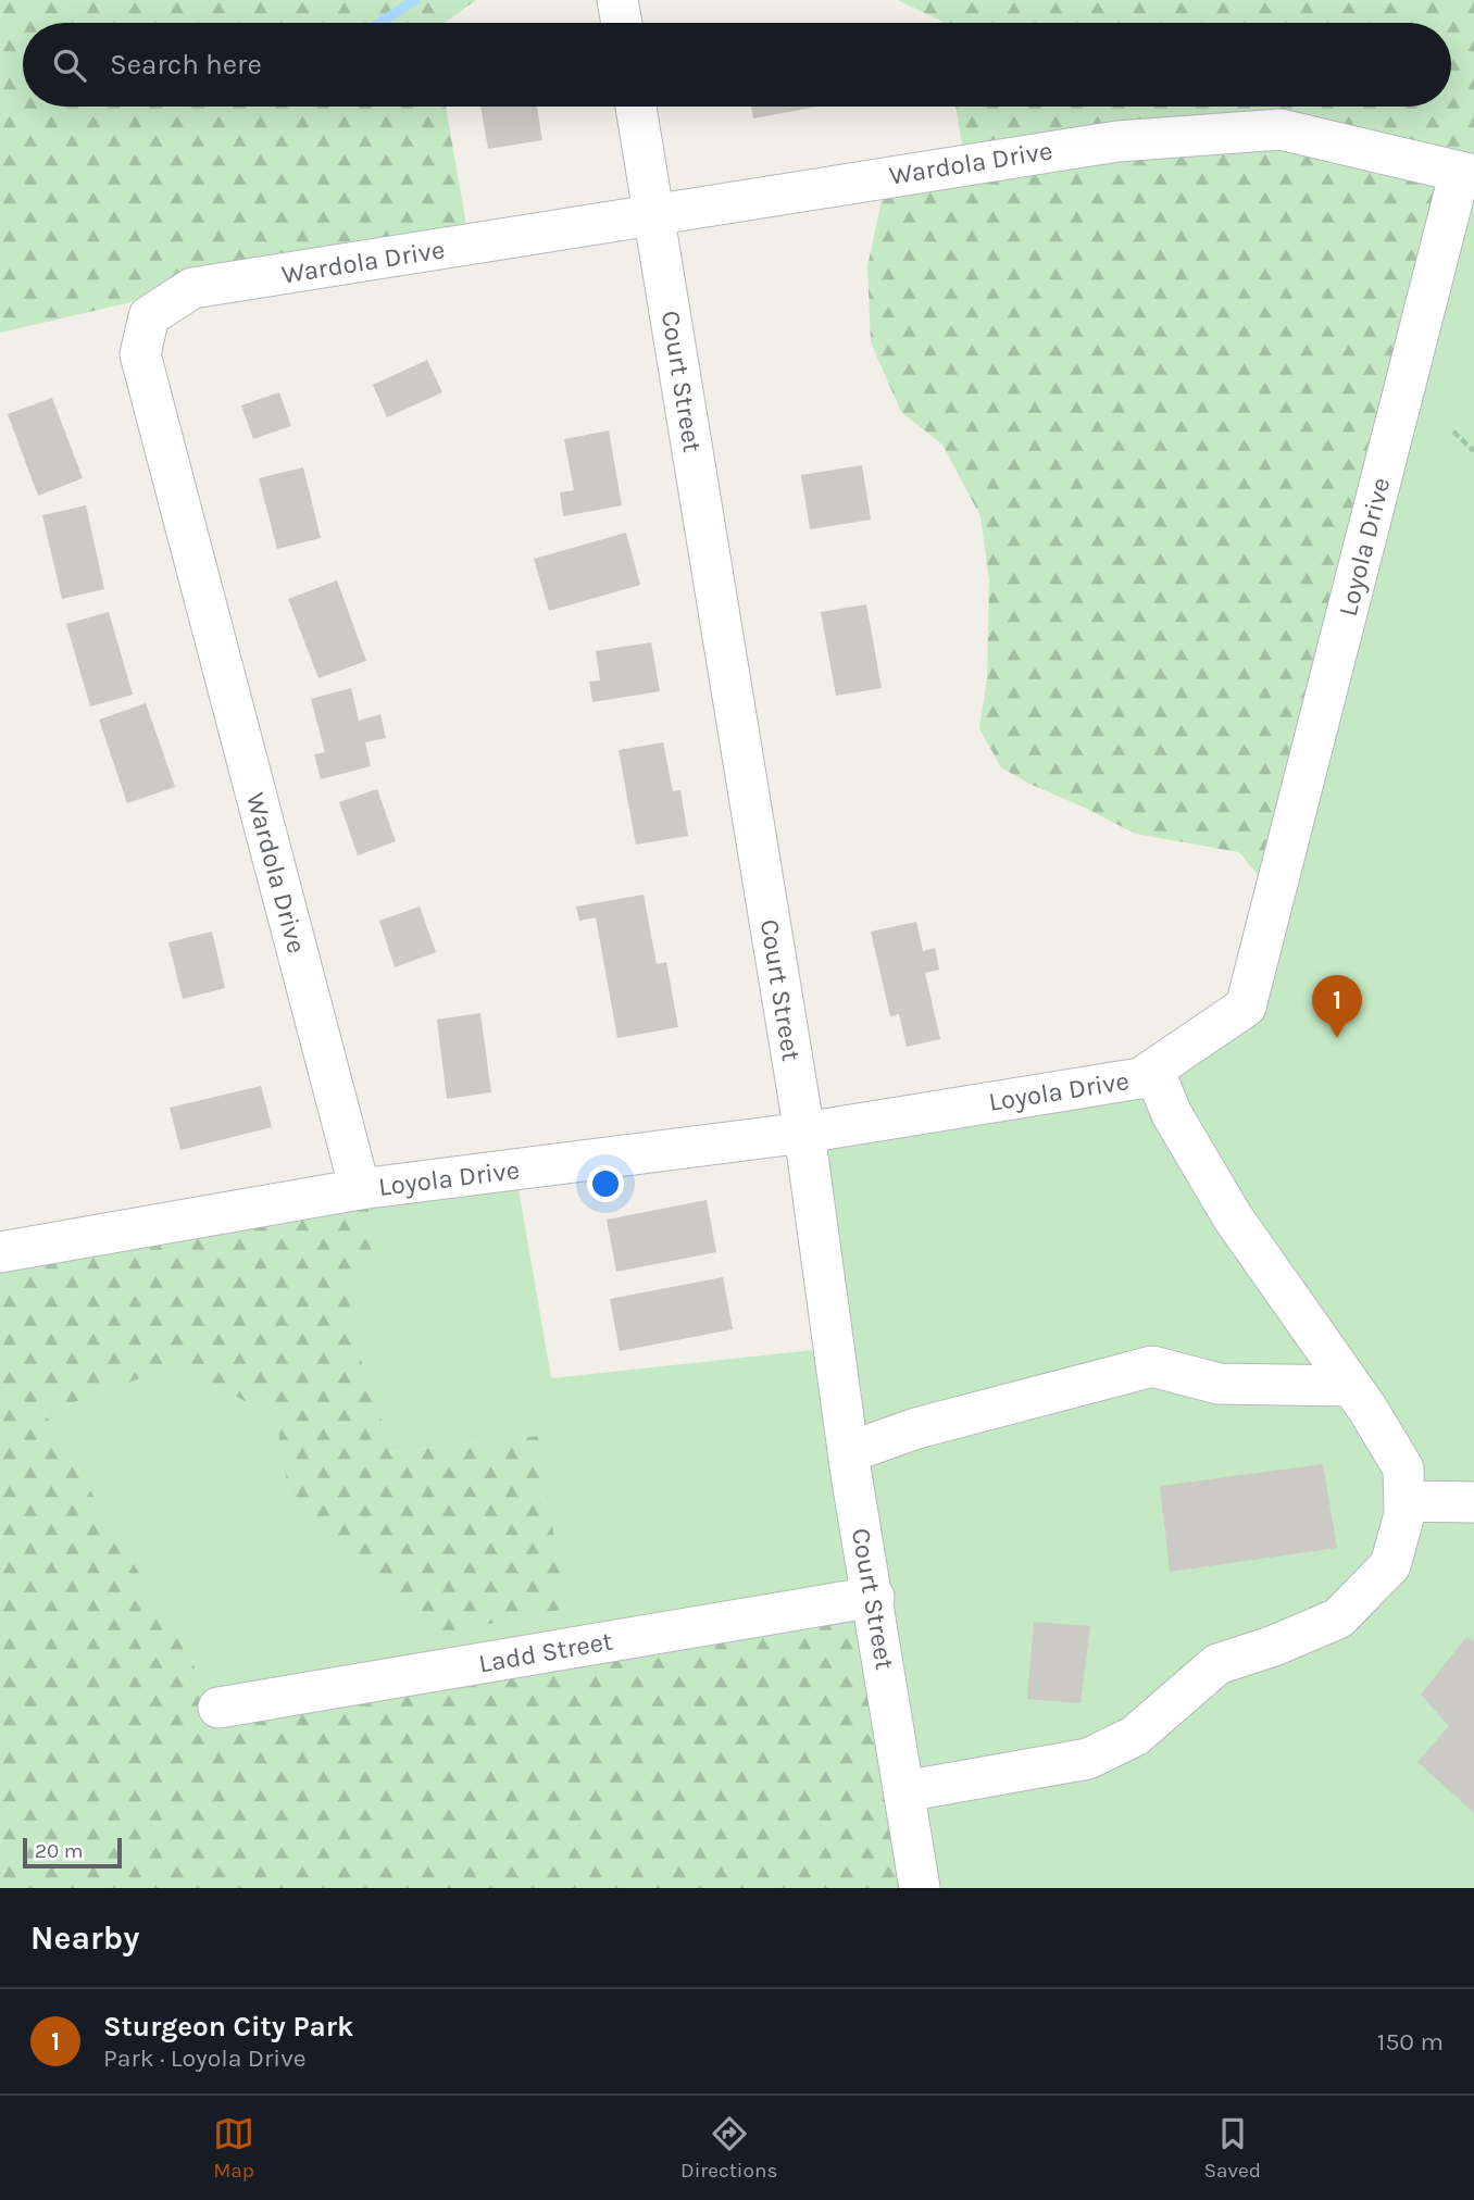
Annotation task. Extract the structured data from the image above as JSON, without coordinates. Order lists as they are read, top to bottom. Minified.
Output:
{"streets":{"street":["Wardola Drive","Court Street","Loyola Drive","Ladd Street"]},"crossings":[["Wardola Drive","Court Street"],["Wardola Drive","Loyola Drive"],["Court Street","Loyola Drive"],["Court Street","Ladd Street"]],"scale_bar":"20 m","page":{"search":"Search here","pins":"1","scale":"20 m","heading":"Nearby","list":[{"mark":"1","name":"Sturgeon City Park","note":"Park · Loyola Drive","value":"150 m"}],"nav":["Map","Directions","Saved"]}}
